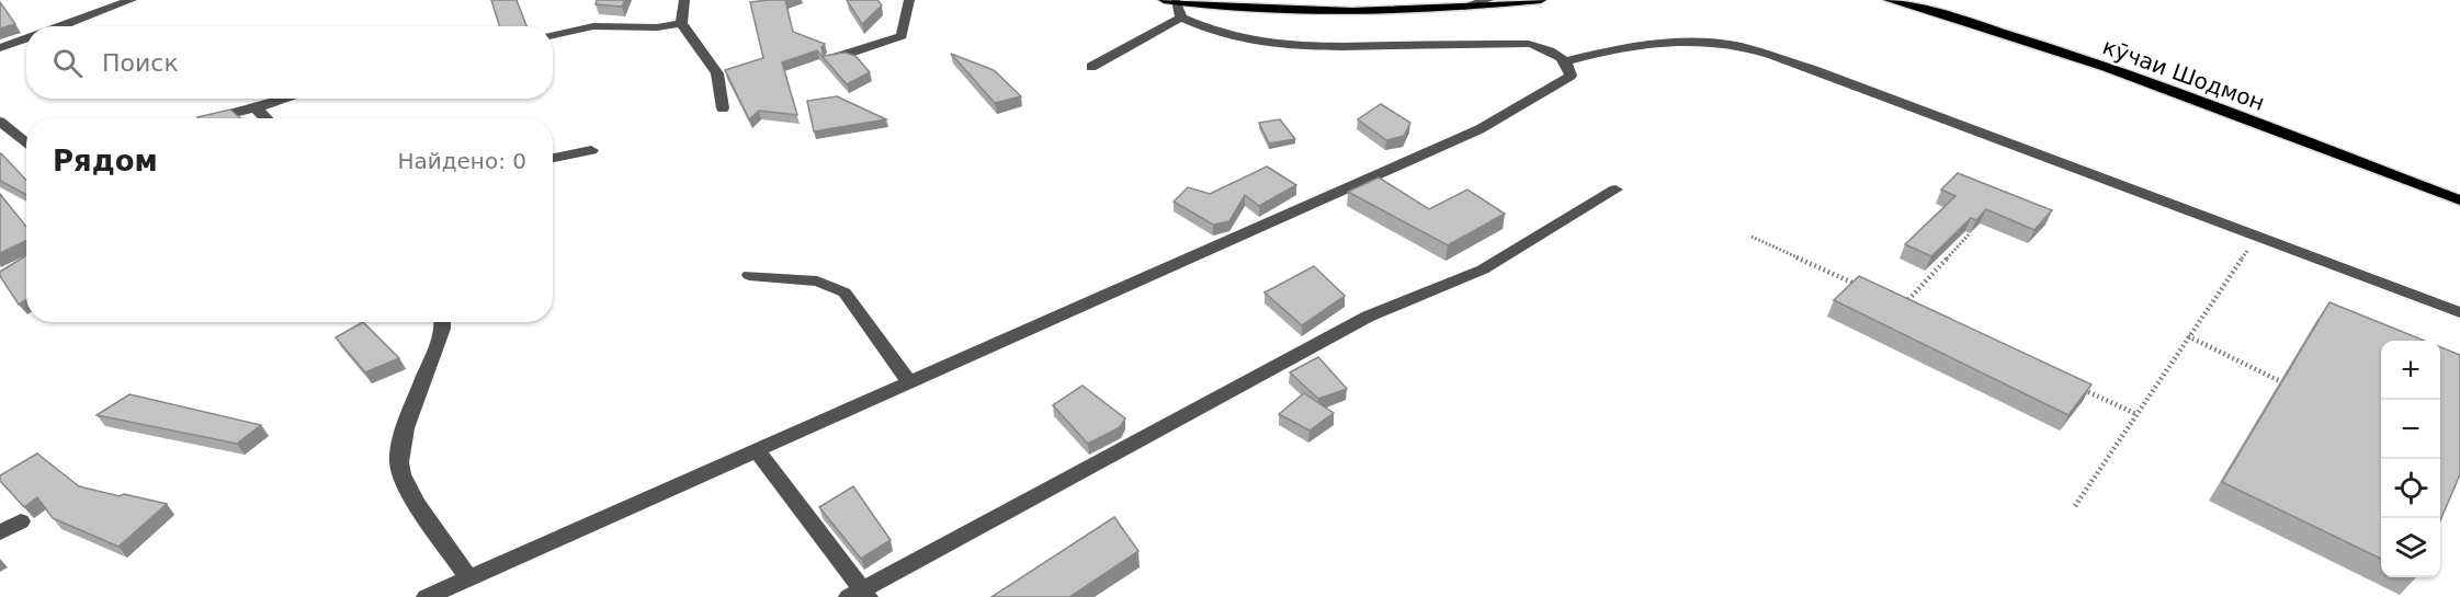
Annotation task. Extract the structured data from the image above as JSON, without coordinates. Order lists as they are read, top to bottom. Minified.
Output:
{"streets":{"main road":["кӯчаи Шодмон"]},"page":{"search":"Поиск","heading":["Рядом","Найдено: 0"],"map_buttons":["+","−"]}}
